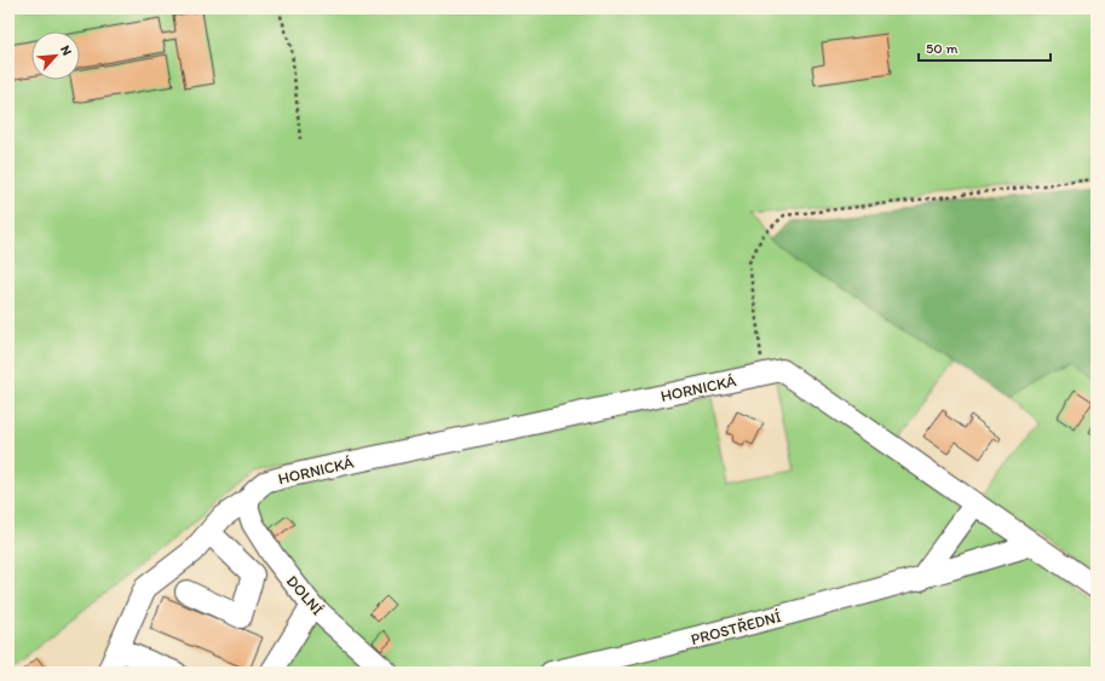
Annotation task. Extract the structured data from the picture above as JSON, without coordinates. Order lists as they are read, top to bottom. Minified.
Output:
{"streets":{"street":["HORNICKÁ","DOLNÍ","PROSTŘEDNÍ"]},"crossings":[["HORNICKÁ","DOLNÍ"],["HORNICKÁ","PROSTŘEDNÍ"]],"scale_bar":"50 m","north":"top right"}
